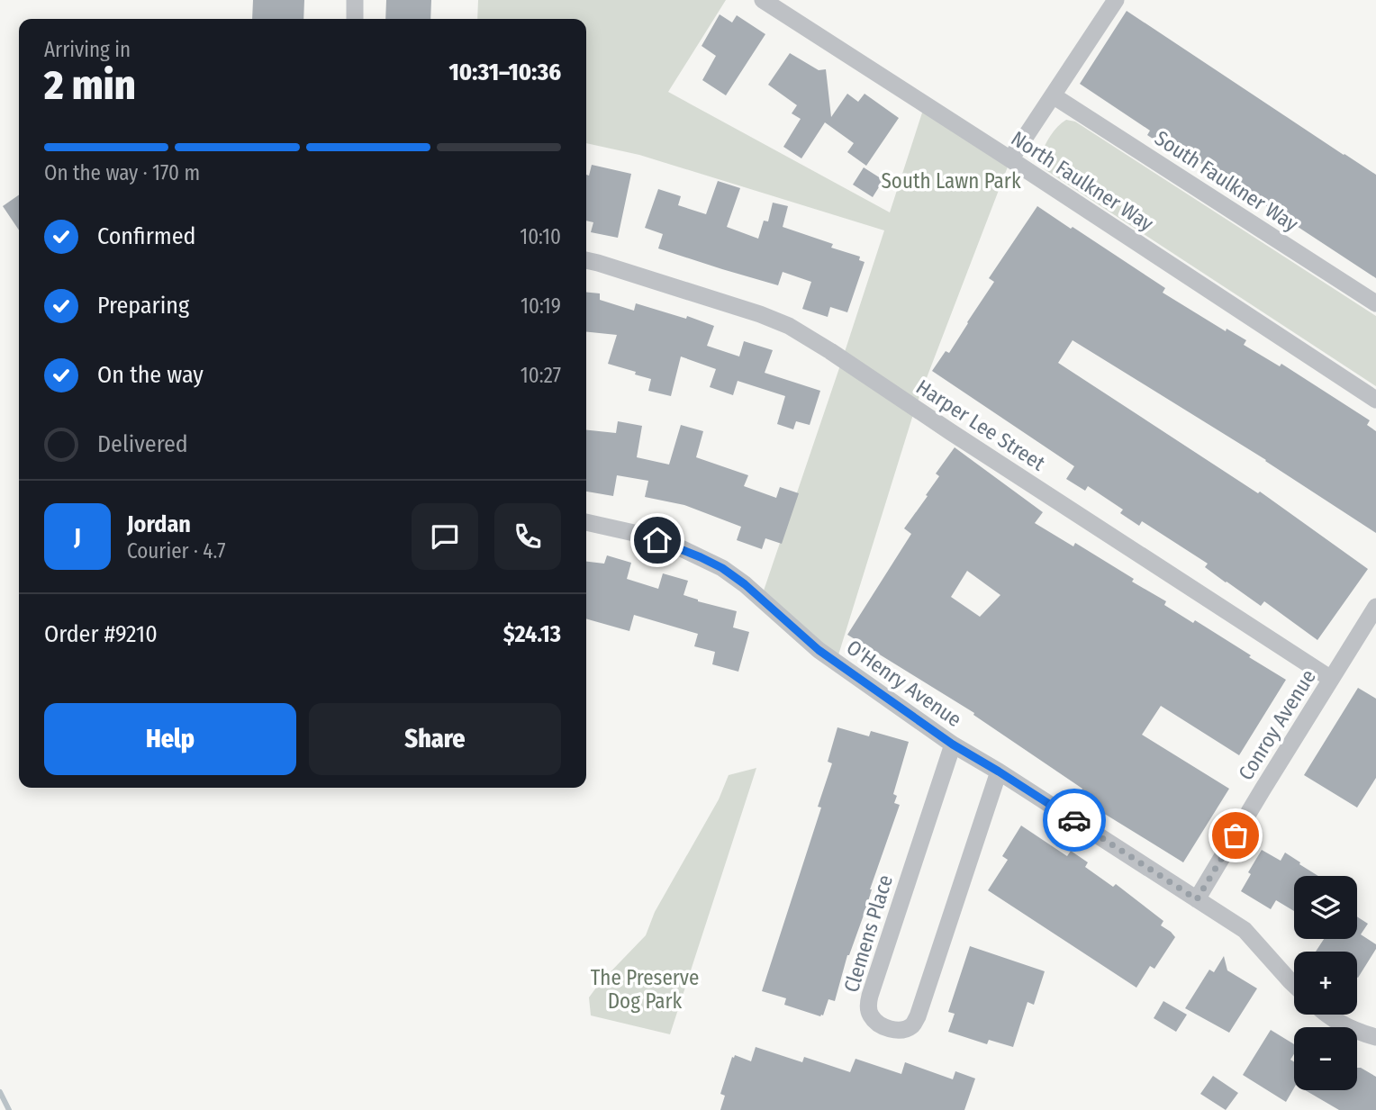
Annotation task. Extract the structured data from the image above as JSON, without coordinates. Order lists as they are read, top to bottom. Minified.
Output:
{"streets":{"street":["North Faulkner Way","South Faulkner Way","Harper Lee Street","O'Henry Avenue","Conroy Avenue","Clemens Place"]},"crossings":[["Harper Lee Street","Conroy Avenue"],["O'Henry Avenue","Conroy Avenue"],["O'Henry Avenue","Clemens Place"]],"parks":["South Lawn Park","The Preserve Dog Park"],"page":{"heading":["2 min","Arriving in","10:31–10:36"],"panel":["Jordan","Courier · 4.7","Order #9210","$24.13"],"bar":"On the way · 170 m","list":[["Confirmed","10:10"],["Preparing","10:19"],["On the way","10:27"],"Delivered"],"round":"J","buttons":["Help","Share"],"map_buttons":["+","−"]}}
